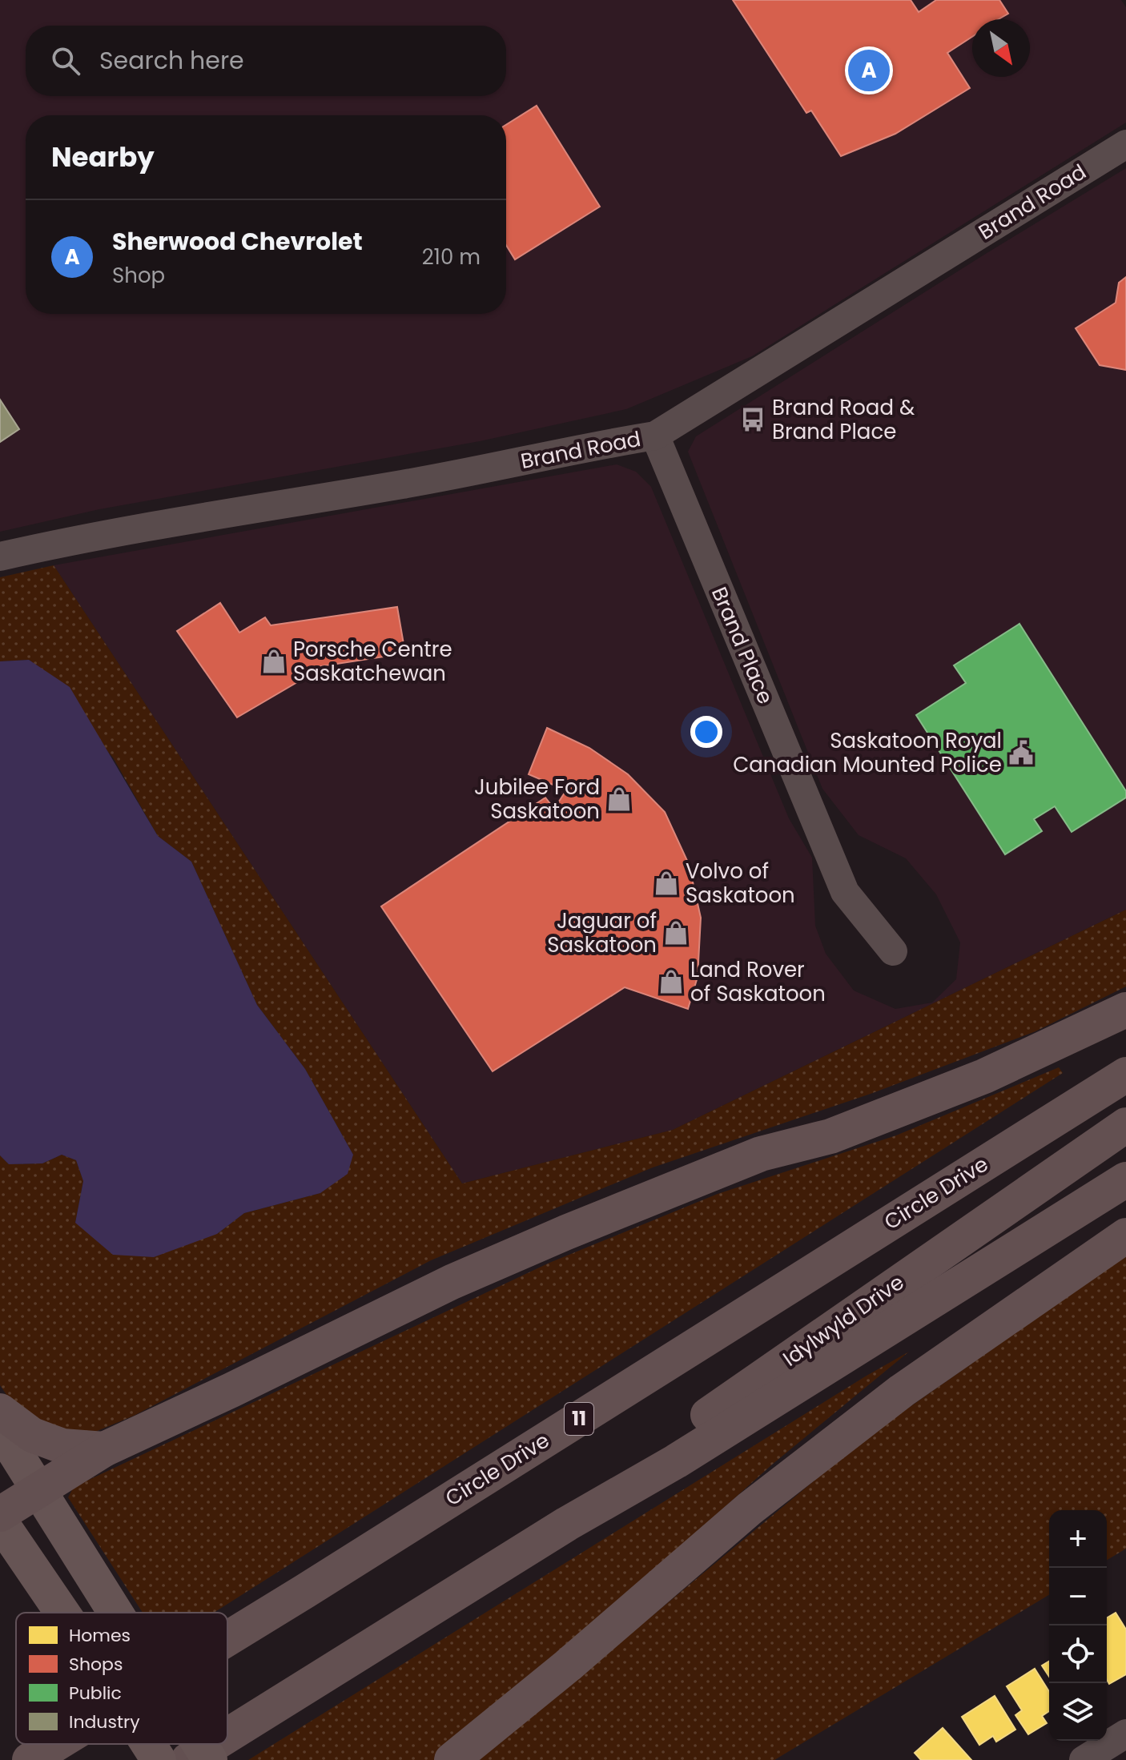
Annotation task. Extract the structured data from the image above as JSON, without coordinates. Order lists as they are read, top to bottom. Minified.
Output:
{"streets":{"highway":["Circle Drive","Idylwyld Drive","11"],"street":["Brand Road","Brand Place"]},"crossings":[["Brand Road","Brand Place"]],"places":{"bus stop":["Brand Road & Brand Place"],"shop":["Porsche Centre Saskatchewan","Jubilee Ford Saskatoon","Volvo of Saskatoon","Jaguar of Saskatoon","Land Rover of Saskatoon"],"public building":["Saskatoon Royal Canadian Mounted Police"]},"legend":["Homes","Shops","Public","Industry"],"north":"bottom right","page":{"search":"Search here","pins":"A","heading":"Nearby","list":[{"mark":"A","name":"Sherwood Chevrolet","note":"Shop","value":"210 m"}],"map_buttons":["+","−"]}}
